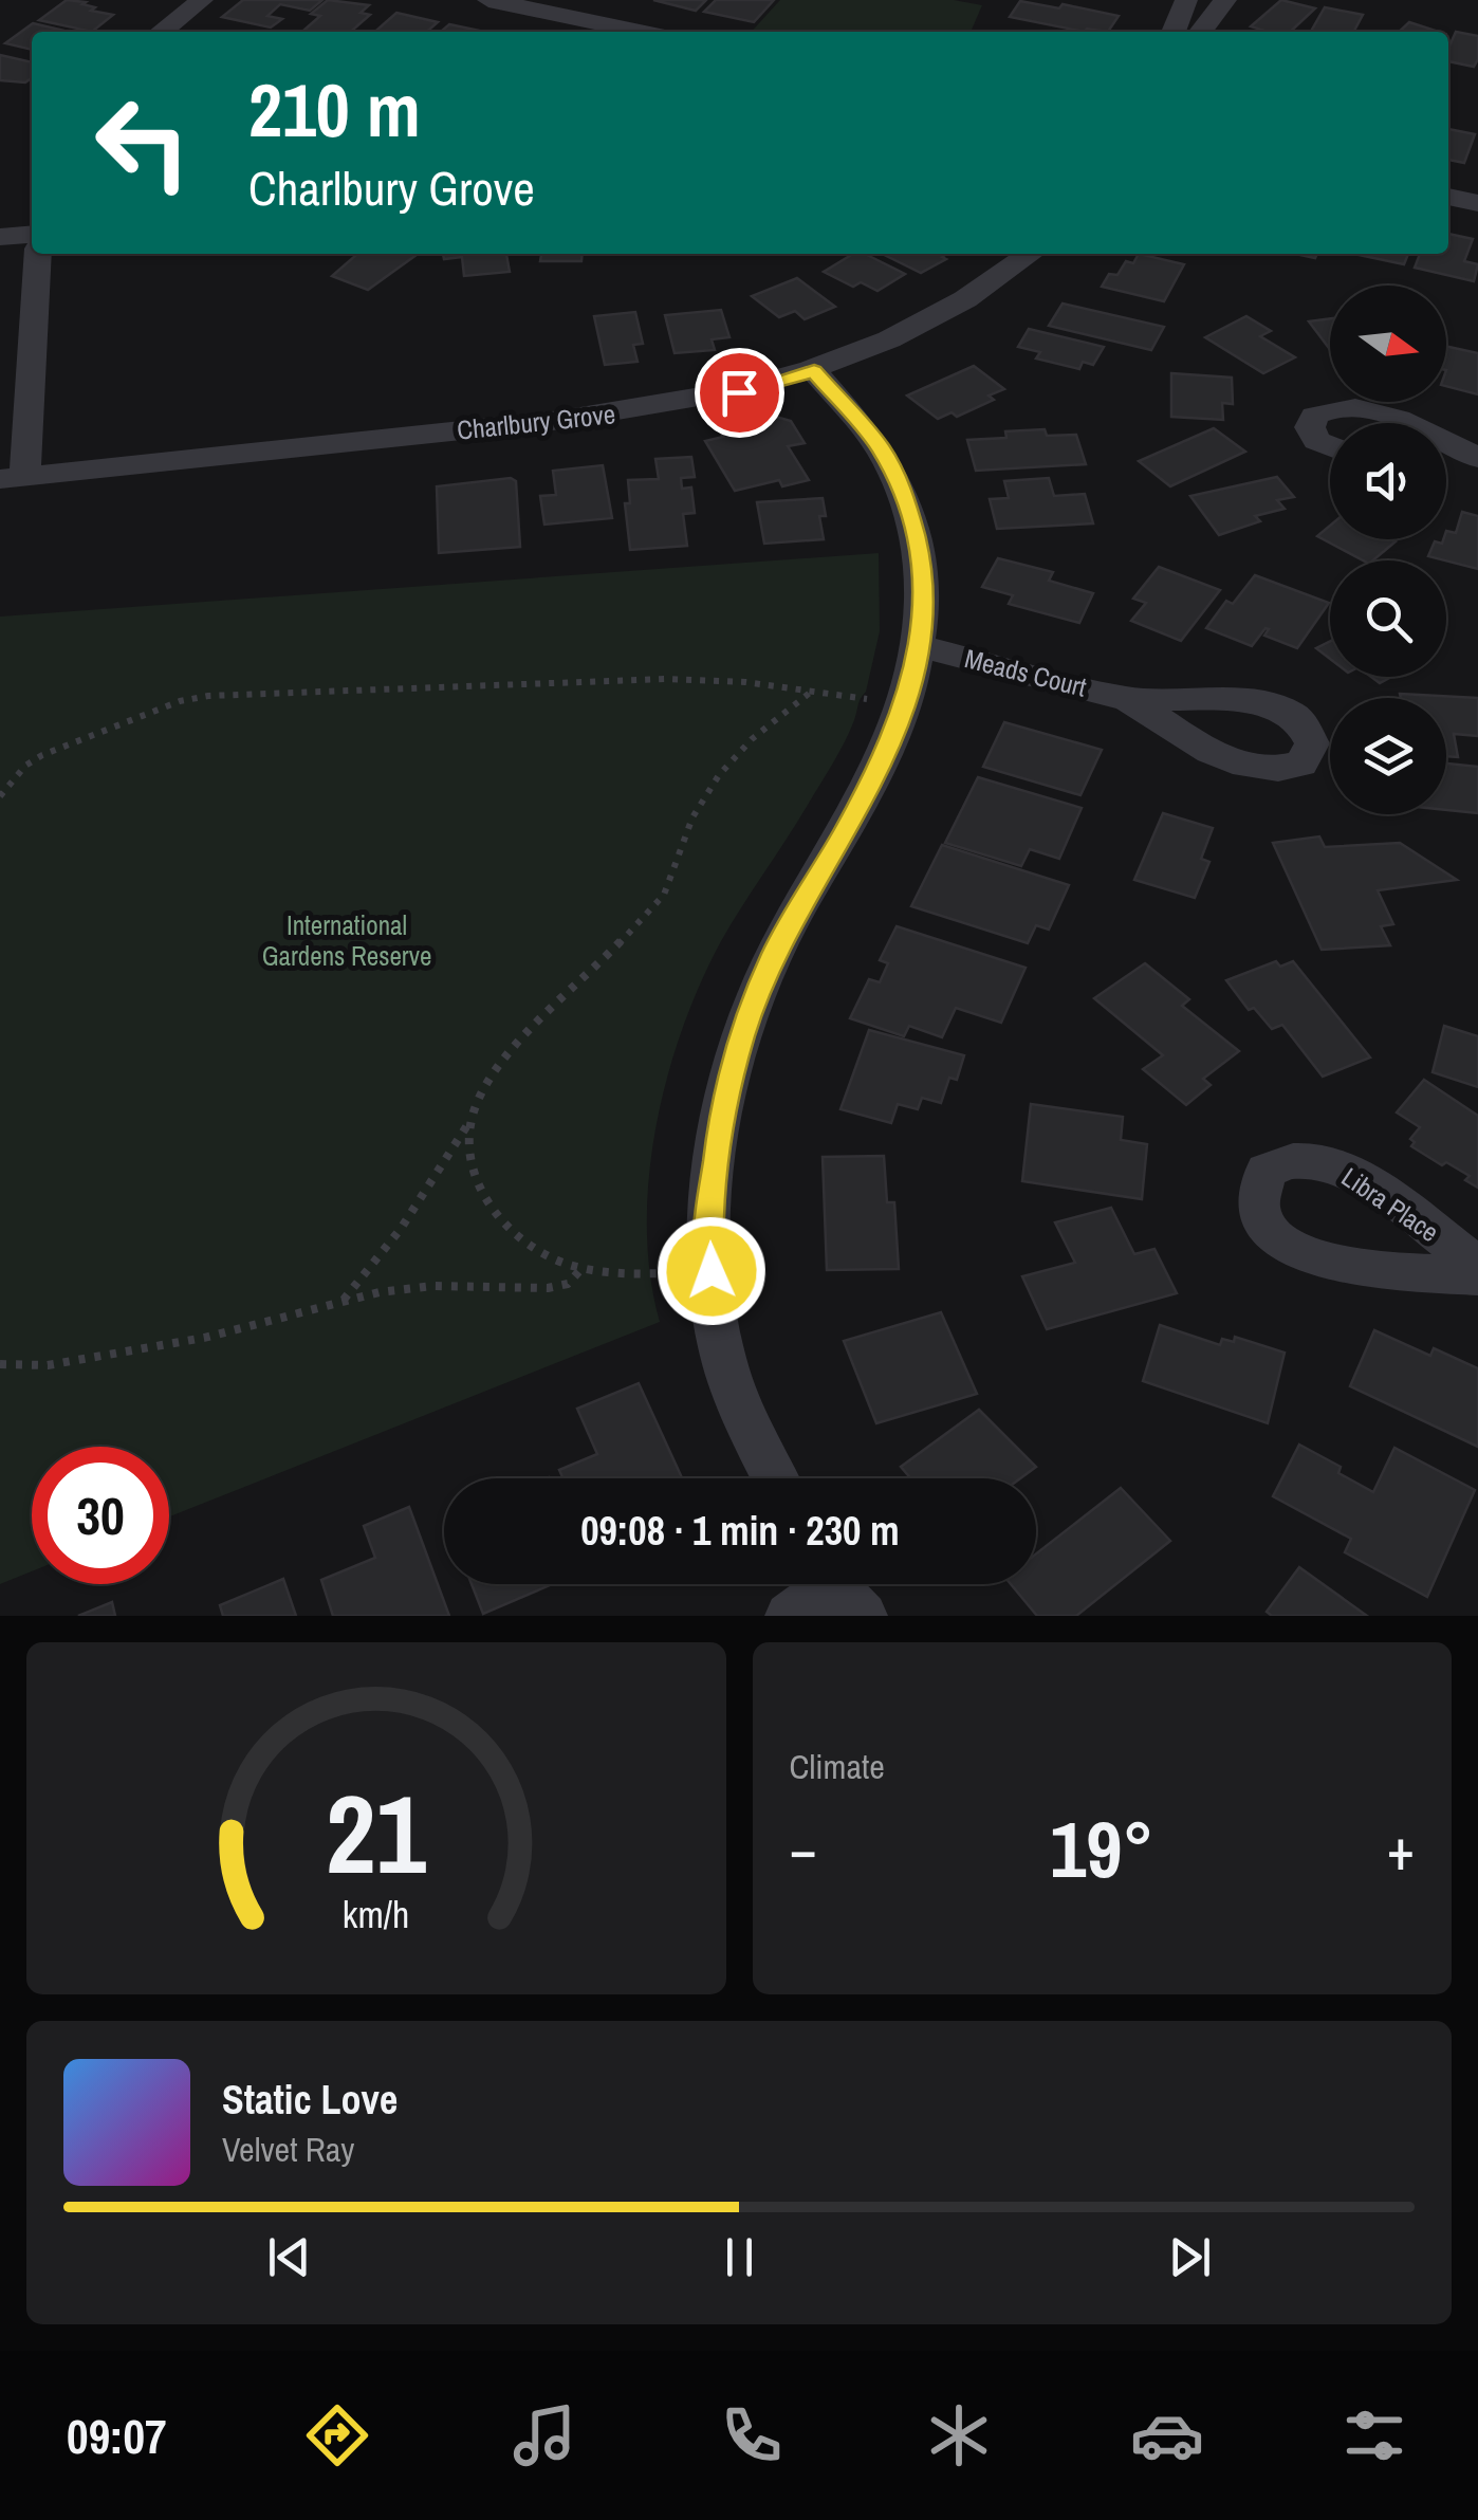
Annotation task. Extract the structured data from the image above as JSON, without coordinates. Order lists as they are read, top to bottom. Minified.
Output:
{"streets":{"street":["Charlbury Grove","Meads Court","Libra Place"]},"parks":["International Gardens Reserve"],"north":"right","page":{"turn":["210 m","Charlbury Grove"],"limit":"30","trip":"09:08 · 1 min · 230 m","tile":"Climate","heat":["−","19°","+"],"song":["Static Love","Velvet Ray"],"tabs":"09:07","gauge":["21","km/h"]}}
